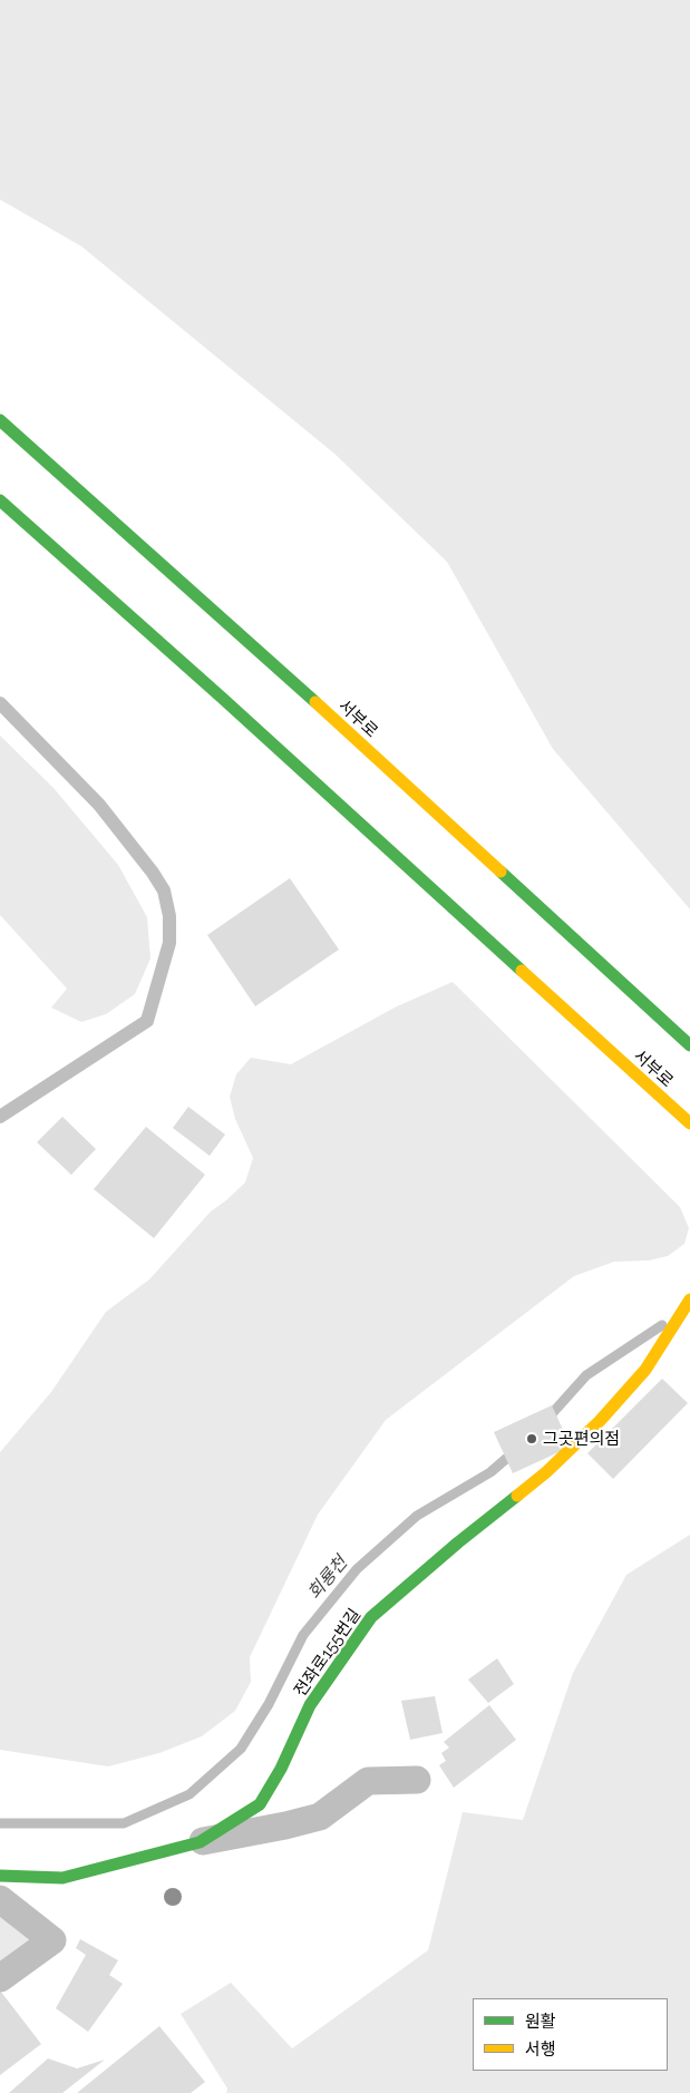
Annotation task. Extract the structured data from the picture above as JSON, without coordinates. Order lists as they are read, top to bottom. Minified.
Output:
{"streets":{"main road":["서부로","전좌로155번길"]},"water":["회룡천"],"places":["그곳편의점"],"legend":["원활","서행"]}
